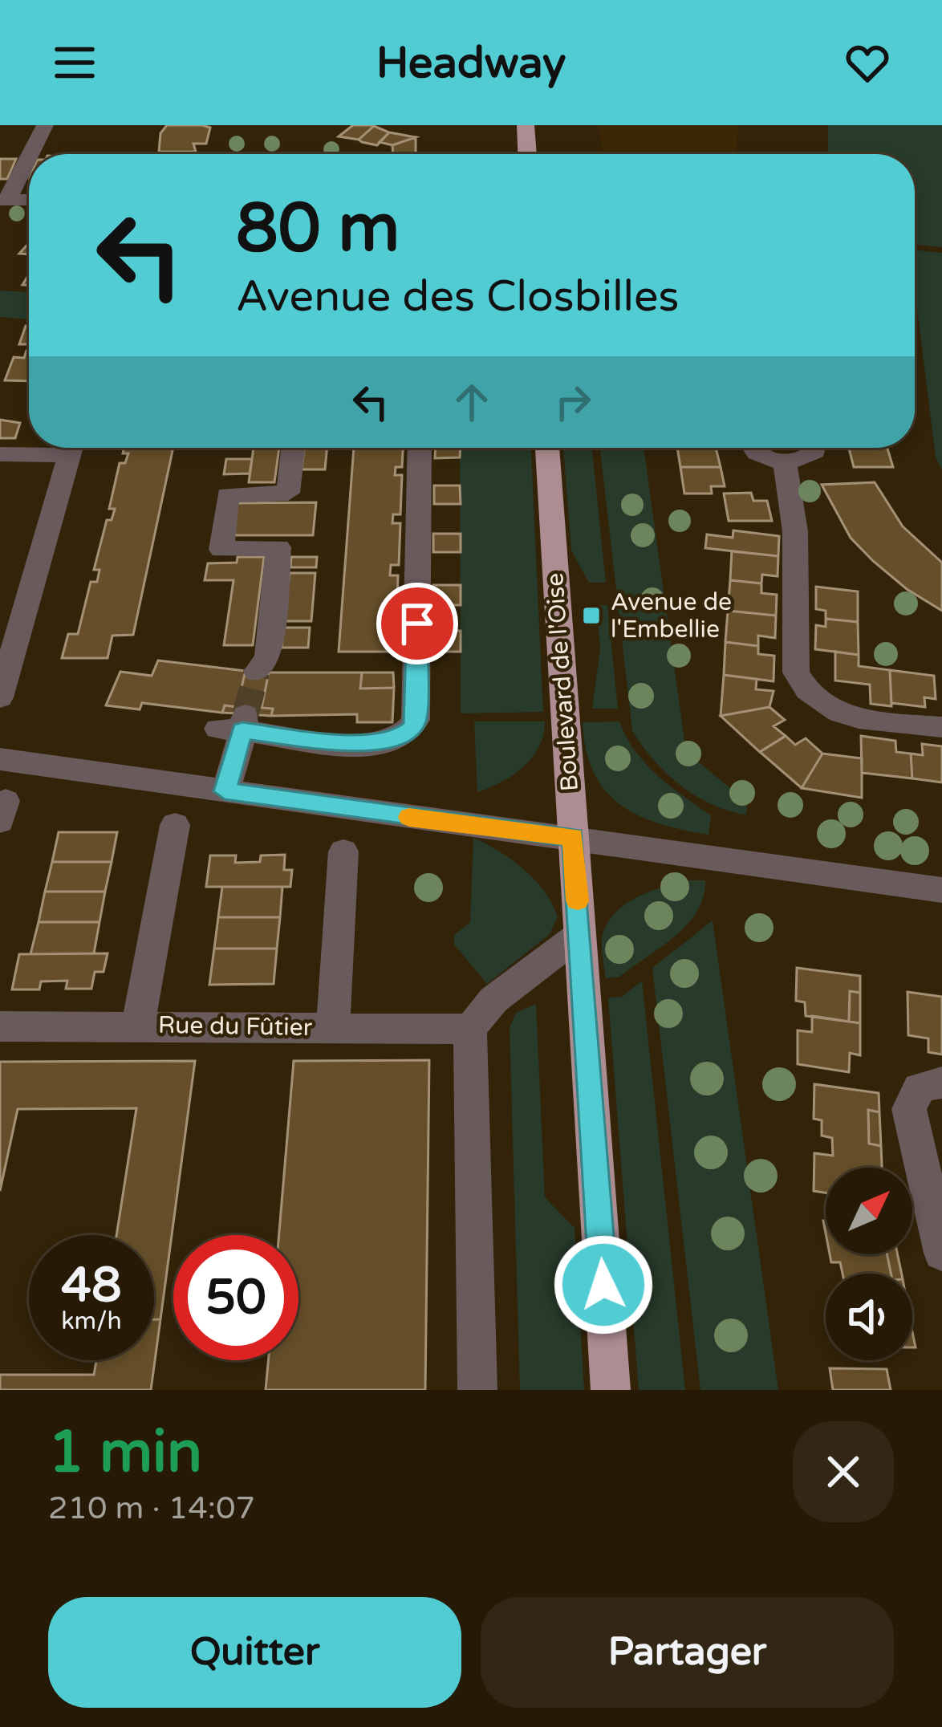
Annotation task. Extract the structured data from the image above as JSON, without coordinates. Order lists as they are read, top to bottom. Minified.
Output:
{"streets":{"main road":["Boulevard de l'Oise"],"street":["Rue du Fûtier"]},"places":{"transit":["Avenue de l'Embellie"]},"north":"top right","page":{"header":"Headway","turn":["80 m","Avenue des Closbilles"],"speed":"48 km/h","limit":"50","heading":["1 min","210 m · 14:07"],"buttons":["Quitter","Partager"]}}
